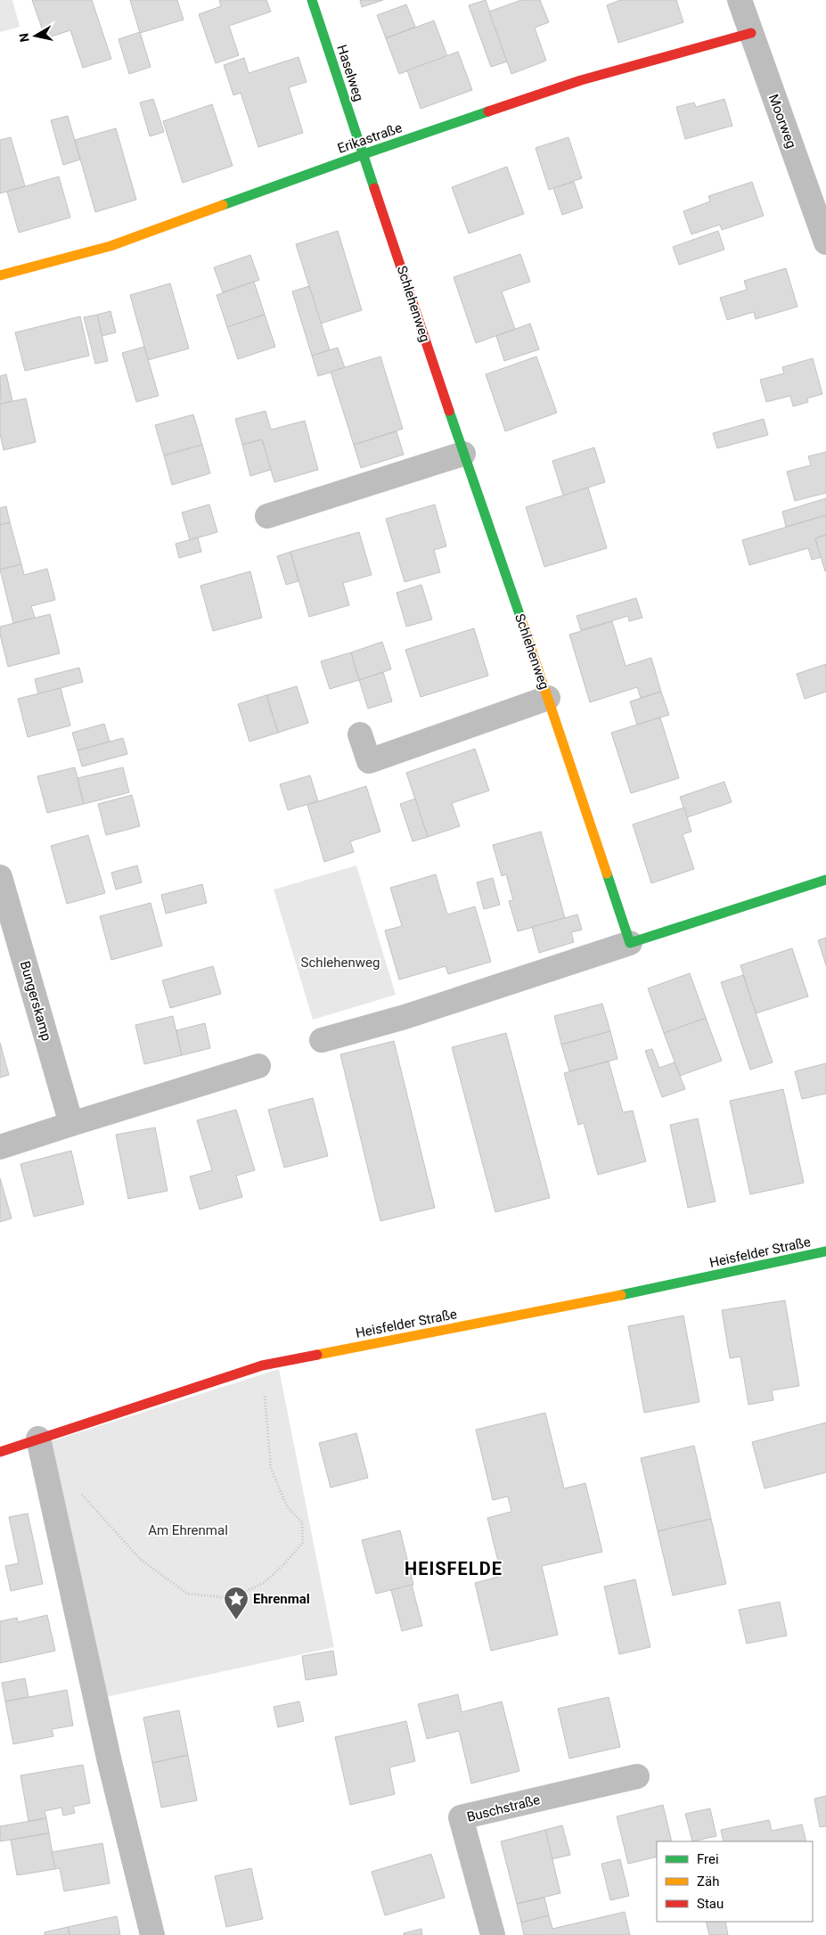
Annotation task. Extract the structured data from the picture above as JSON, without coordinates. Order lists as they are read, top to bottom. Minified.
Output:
{"streets":{"street":["Haselweg","Moorweg","Erikastraße","Schlehenweg","Bungerskamp","Heisfelder Straße","Buschstraße"]},"crossings":[["Haselweg","Erikastraße"],["Haselweg","Schlehenweg"],["Moorweg","Erikastraße"],["Erikastraße","Schlehenweg"]],"districts":["HEISFELDE"],"parks":["Schlehenweg","Am Ehrenmal"],"places":{"place":["Ehrenmal"]},"legend":["Frei","Zäh","Stau"],"north":"left"}
